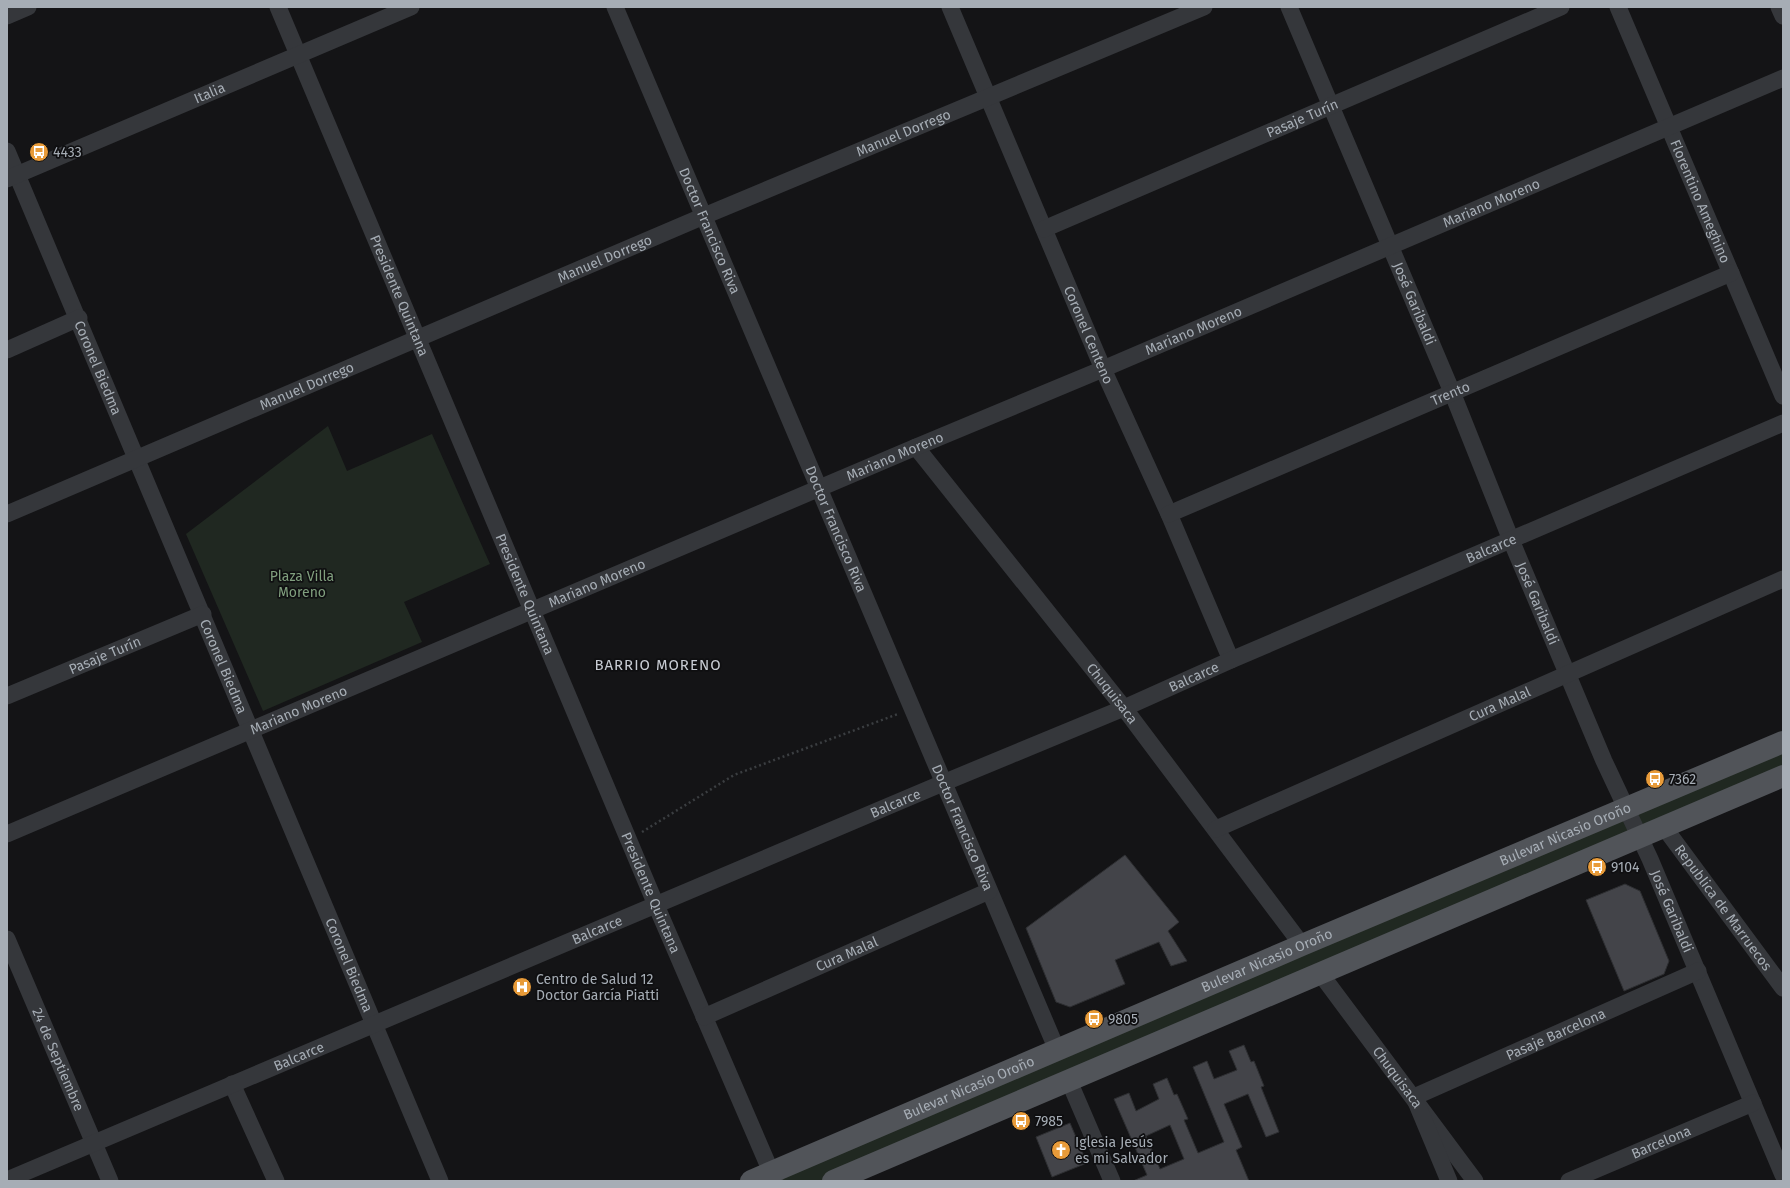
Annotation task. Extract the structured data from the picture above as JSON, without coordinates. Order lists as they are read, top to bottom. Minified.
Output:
{"streets":{"main road":["Bulevar Nicasio Oroño"],"street":["Italia","Pasaje Turín","Manuel Dorrego","Mariano Moreno","Florentino Ameghino","Doctor Francisco Riva","Presidente Quintana","José Garibaldi","Coronel Centeno","Coronel Biedma","Trento","Balcarce","Chuquisaca","Cura Malal","Republica de Marruecos","Pasaje Barcelona","24 de Septiembre","Barcelona"]},"crossings":[["Italia","Presidente Quintana"],["Italia","Coronel Biedma"],["Pasaje Turín","José Garibaldi"],["Pasaje Turín","Coronel Centeno"],["Pasaje Turín","Coronel Biedma"],["Manuel Dorrego","Doctor Francisco Riva"],["Manuel Dorrego","Presidente Quintana"],["Manuel Dorrego","Coronel Centeno"],["Manuel Dorrego","Coronel Biedma"],["Mariano Moreno","Florentino Ameghino"],["Mariano Moreno","Doctor Francisco Riva"],["Mariano Moreno","Presidente Quintana"],["Mariano Moreno","José Garibaldi"],["Mariano Moreno","Coronel Centeno"],["Mariano Moreno","Coronel Biedma"],["Mariano Moreno","Chuquisaca"],["Florentino Ameghino","Trento"],["Doctor Francisco Riva","Balcarce"],["Doctor Francisco Riva","Cura Malal"],["Doctor Francisco Riva","Bulevar Nicasio Oroño"],["Presidente Quintana","Balcarce"],["Presidente Quintana","Cura Malal"],["Presidente Quintana","Bulevar Nicasio Oroño"],["José Garibaldi","Trento"],["José Garibaldi","Balcarce"],["José Garibaldi","Cura Malal"],["José Garibaldi","Bulevar Nicasio Oroño"],["José Garibaldi","Pasaje Barcelona"],["José Garibaldi","Barcelona"],["Coronel Centeno","Trento"],["Coronel Centeno","Balcarce"],["Coronel Biedma","Balcarce"],["Balcarce","Chuquisaca"],["Balcarce","24 de Septiembre"],["Chuquisaca","Cura Malal"],["Chuquisaca","Bulevar Nicasio Oroño"],["Chuquisaca","Pasaje Barcelona"]],"districts":["BARRIO MORENO"],"parks":["Plaza Villa Moreno"],"places":{"bus stop":["4433","7362","9104","9805","7985"],"hospital":["Centro de Salud 12 Doctor García Piatti"],"church":["Iglesia Jesús es mi Salvador"]}}
